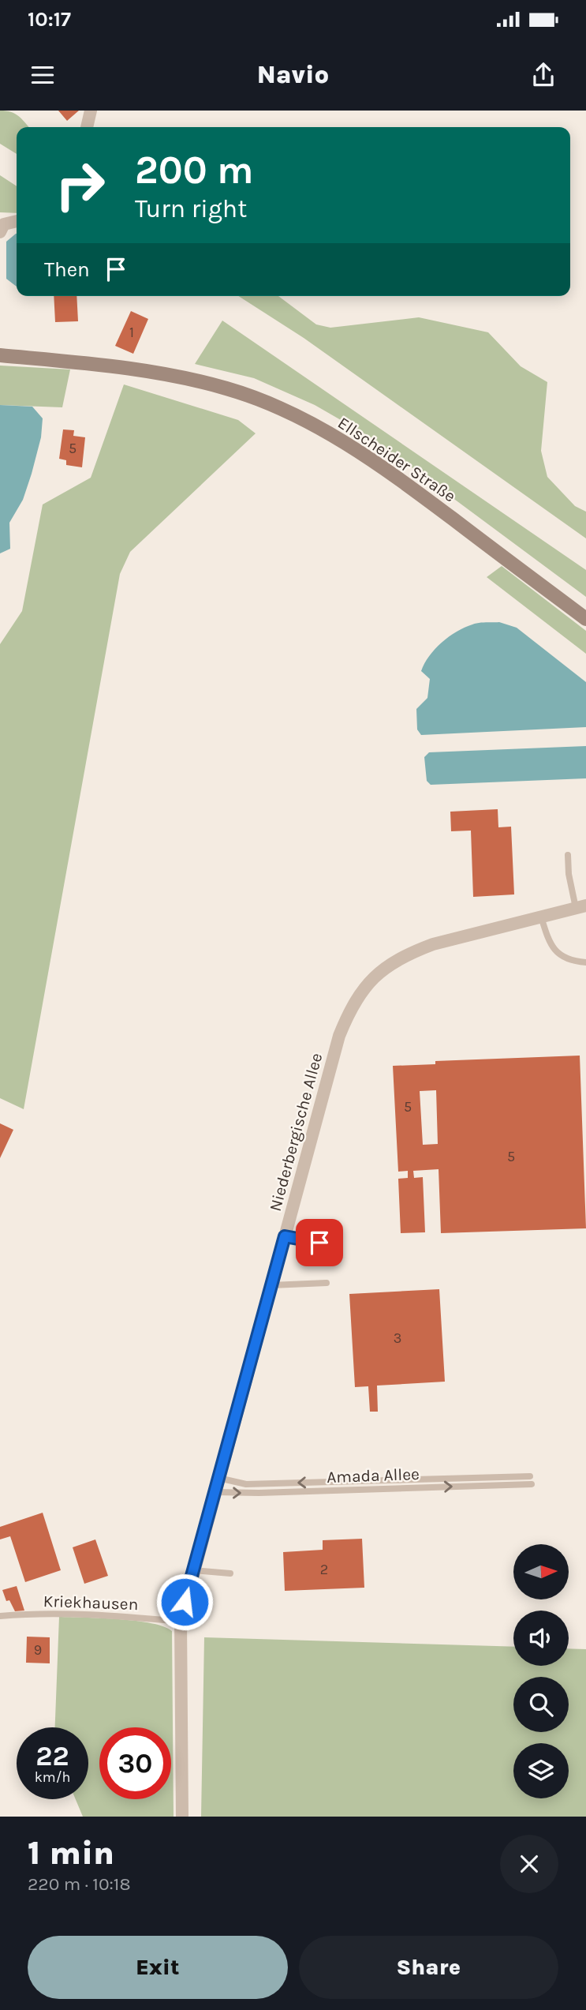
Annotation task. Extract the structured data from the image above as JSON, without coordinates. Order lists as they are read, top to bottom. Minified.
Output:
{"streets":{"street":["Ellscheider Straße","Niederbergische Allee"],"lane":["Amada Allee","Kriekhausen"]},"crossings":[["Niederbergische Allee","Amada Allee"],["Niederbergische Allee","Kriekhausen"]],"house_numbers":["1","5","5","5","3","2","9"],"north":"right","page":{"status":"10:17","header":"Navio","turn":["200 m","Turn right"],"then":"Then","speed":"22 km/h","limit":"30","heading":["1 min","220 m · 10:18"],"buttons":["Exit","Share"]}}
